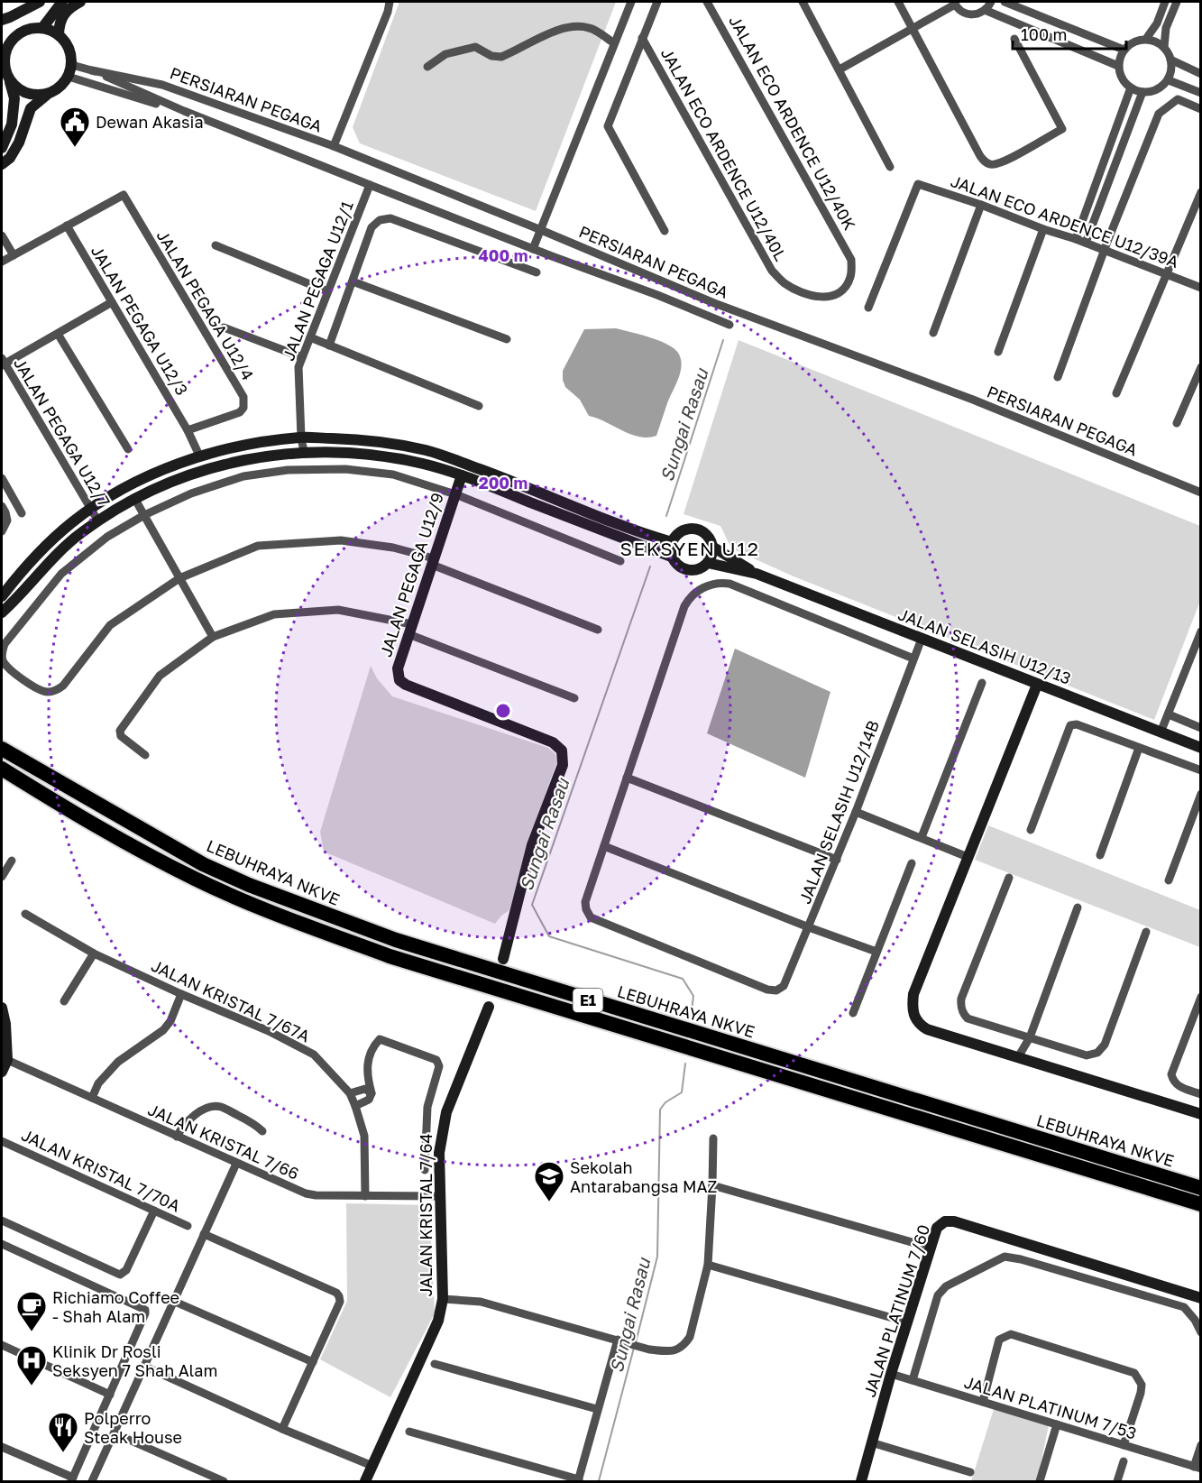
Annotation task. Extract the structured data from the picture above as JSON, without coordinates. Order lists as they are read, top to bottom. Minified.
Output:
{"streets":{"highway":["LEBUHRAYA NKVE","E1"],"street":["PERSIARAN PEGAGA","JALAN ECO ARDENCE U12/40K","JALAN ECO ARDENCE U12/40L","JALAN ECO ARDENCE U12/39A","JALAN PEGAGA U12/1","JALAN PEGAGA U12/4","JALAN PEGAGA U12/3","JALAN PEGAGA U12/7","JALAN PEGAGA U12/9","JALAN SELASIH U12/13","JALAN SELASIH U12/14B","JALAN KRISTAL 7/67A","JALAN KRISTAL 7/66","JALAN KRISTAL 7/70A","JALAN KRISTAL 7/64","JALAN PLATINUM 7/60","JALAN PLATINUM 7/53"]},"crossings":[["PERSIARAN PEGAGA","JALAN PEGAGA U12/1"],["JALAN ECO ARDENCE U12/40K","JALAN ECO ARDENCE U12/40L"],["JALAN PEGAGA U12/4","JALAN PEGAGA U12/3"],["JALAN SELASIH U12/13","JALAN SELASIH U12/14B"],["JALAN KRISTAL 7/67A","JALAN KRISTAL 7/66"],["JALAN KRISTAL 7/66","JALAN KRISTAL 7/64"],["JALAN PLATINUM 7/60","JALAN PLATINUM 7/53"]],"districts":["SEKSYEN U12"],"water":["Sungai Rasau"],"places":{"public building":["Dewan Akasia"],"school or university":["Sekolah Antarabangsa MAZ"],"cafe":["Richiamo Coffee - Shah Alam"],"hospital":["Klinik Dr Rosli Seksyen 7 Shah Alam"],"restaurant":["Polperro Steak House"]},"scale_bar":"100 m","rings":["400 m","200 m"]}
